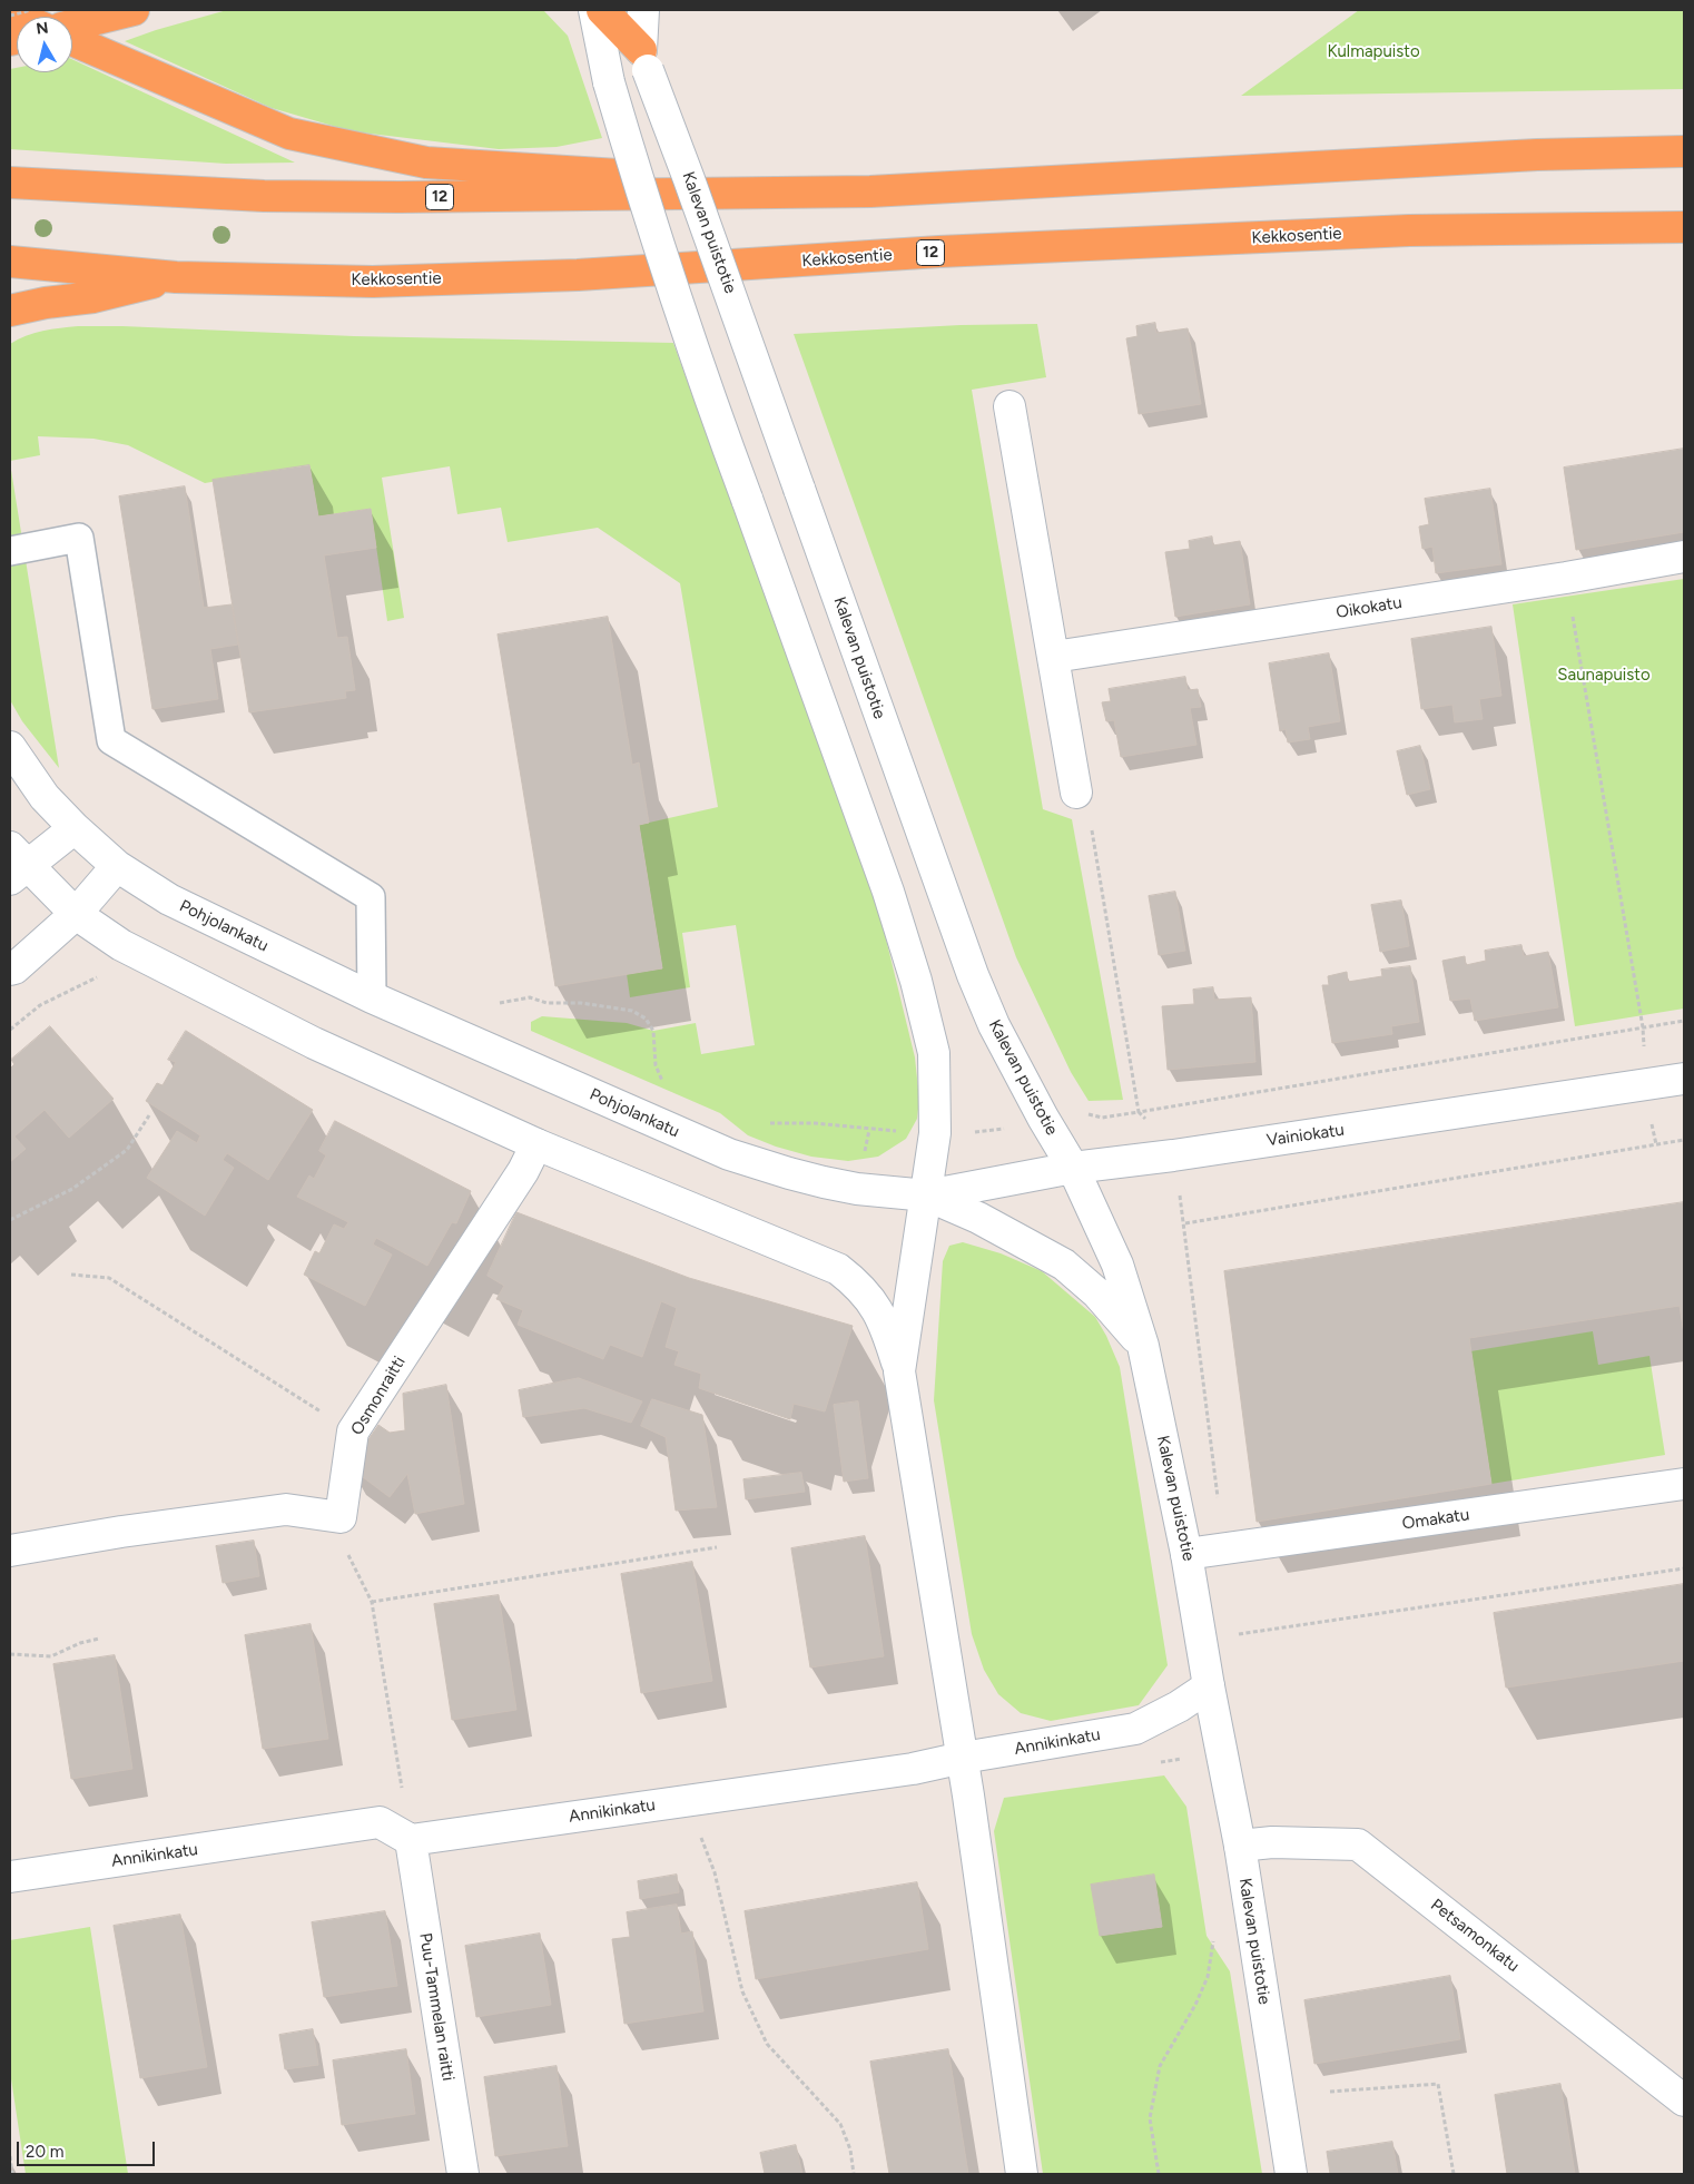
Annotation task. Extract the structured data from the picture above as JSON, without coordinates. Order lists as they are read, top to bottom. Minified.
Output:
{"streets":{"highway":["12","Kekkosentie"],"main road":["Kalevan puistotie","Oikokatu","Pohjolankatu","Vainiokatu","Osmonraitti","Omakatu","Annikinkatu","Petsamonkatu","Puu-Tammelan raitti"]},"crossings":[["Kalevan puistotie","Pohjolankatu"],["Kalevan puistotie","Vainiokatu"],["Kalevan puistotie","Omakatu"],["Kalevan puistotie","Annikinkatu"],["Kalevan puistotie","Petsamonkatu"],["Pohjolankatu","Vainiokatu"],["Annikinkatu","Puu-Tammelan raitti"]],"parks":["Kulmapuisto","Saunapuisto"],"scale_bar":"20 m","north":"top"}
